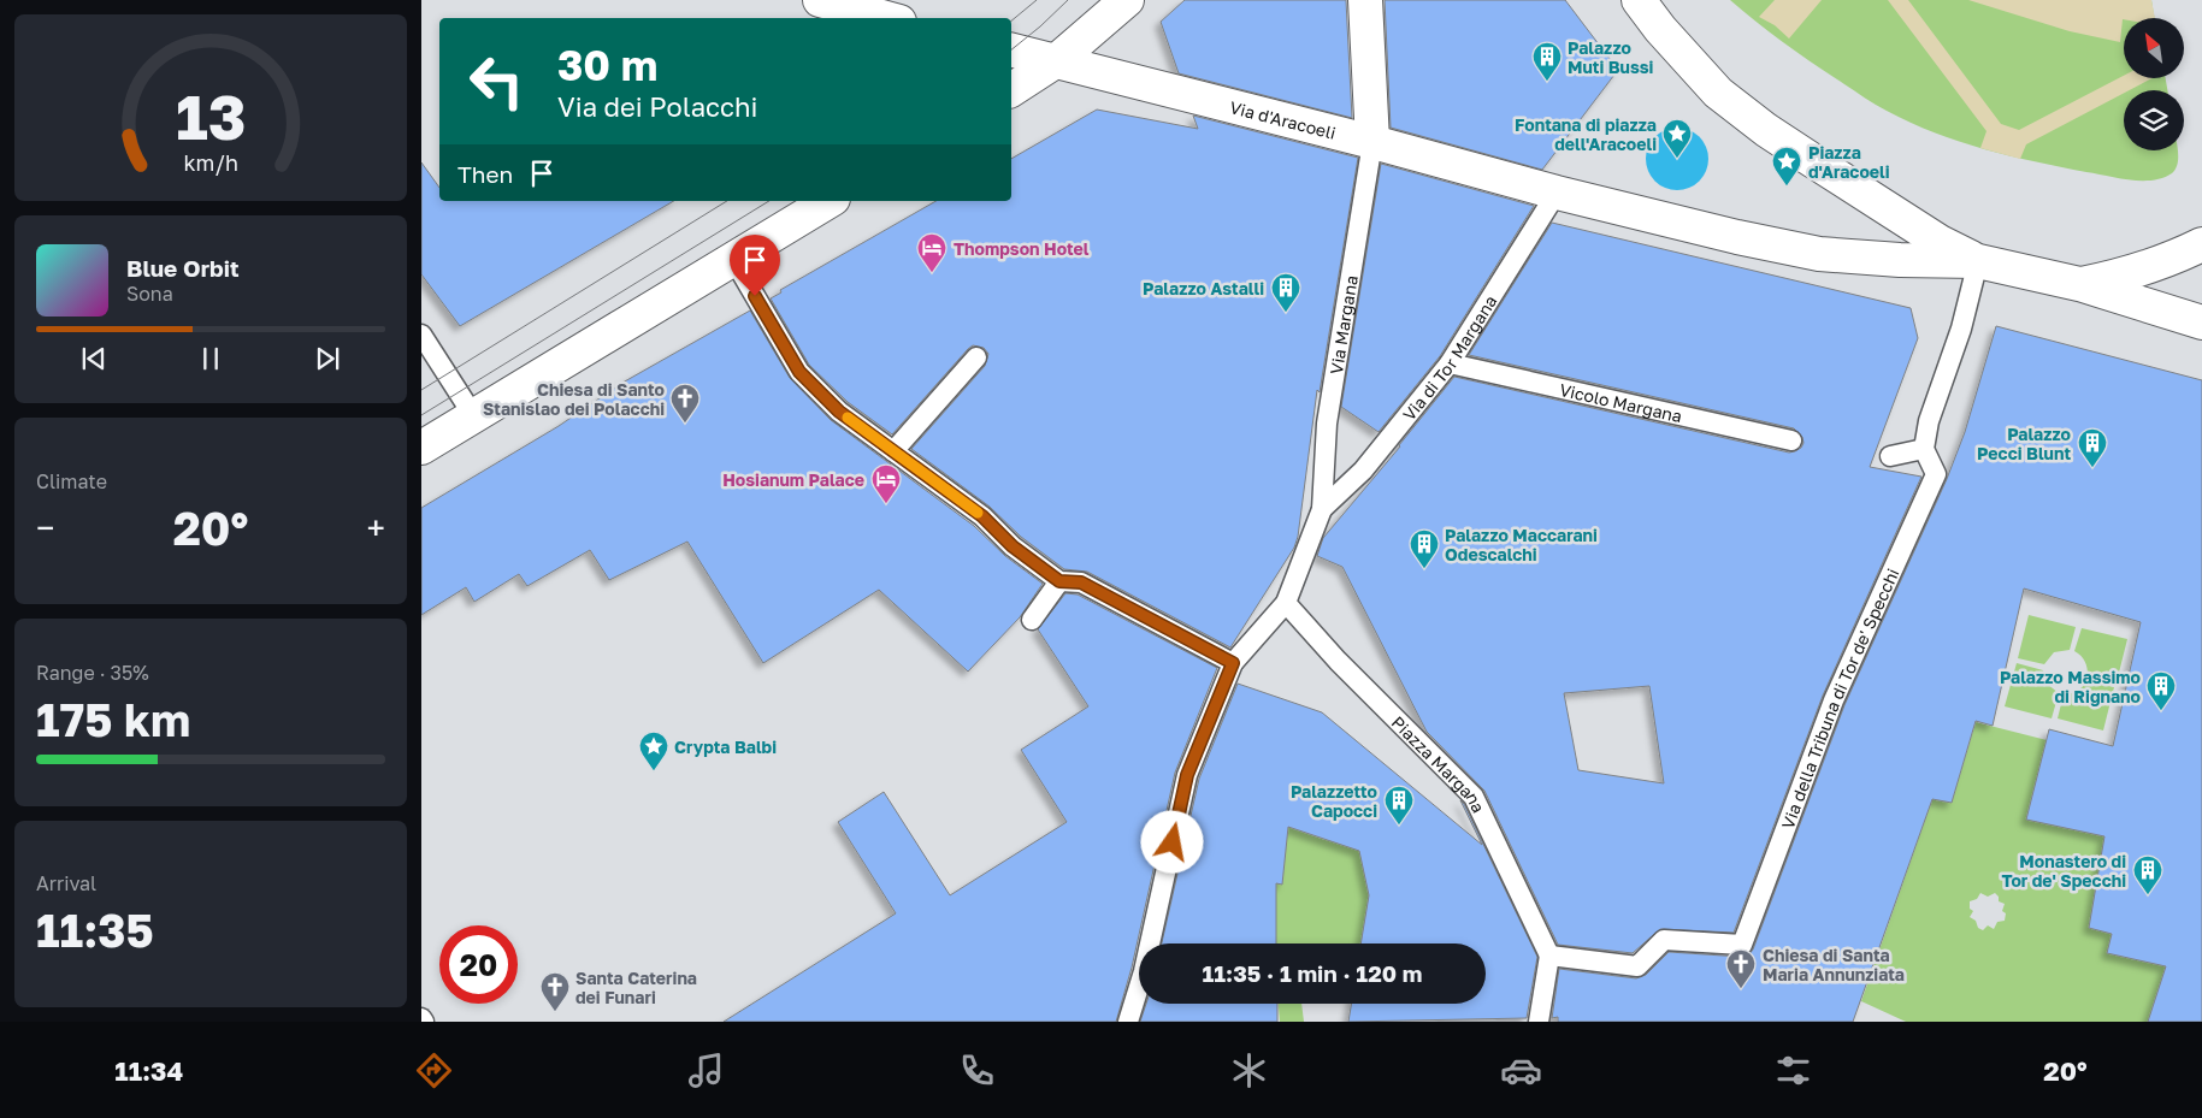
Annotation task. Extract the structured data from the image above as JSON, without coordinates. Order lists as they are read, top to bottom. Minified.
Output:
{"streets":{"street":["Via d'Aracoeli"],"lane":["Via Margana","Via di Tor Margana","Vicolo Margana","Via della Tribuna di Tor de' Specchi","Piazza Margana"]},"crossings":[["Via d'Aracoeli","Via Margana"],["Via d'Aracoeli","Via di Tor Margana"],["Via Margana","Via di Tor Margana"],["Via di Tor Margana","Vicolo Margana"],["Via della Tribuna di Tor de' Specchi","Piazza Margana"]],"places":{"building":["Palazzo Muti Bussi","Palazzo Astalli","Palazzo Pecci Blunt","Palazzo Maccarani Odescalchi","Palazzo Massimo di Rignano","Palazzetto Capocci","Monastero di Tor de' Specchi"],"place":["Fontana di piazza dell'Aracoeli","Piazza d'Aracoeli","Crypta Balbi"],"hotel":["Thompson Hotel","Hosianum Palace"],"church":["Chiesa di Santo Stanislao dei Polacchi","Chiesa di Santa Maria Annunziata","Santa Caterina dei Funari"]},"north":"top left","page":{"turn":["30 m","Via dei Polacchi"],"then":"Then","song":["Blue Orbit","Sona"],"tile":["Climate",["Range · 35%","175 km"],["Arrival","11:35"]],"heat":["−","20°","+"],"limit":"20","trip":"11:35 · 1 min · 120 m","tabs":["11:34","20°"],"gauge":["13","km/h"]}}
